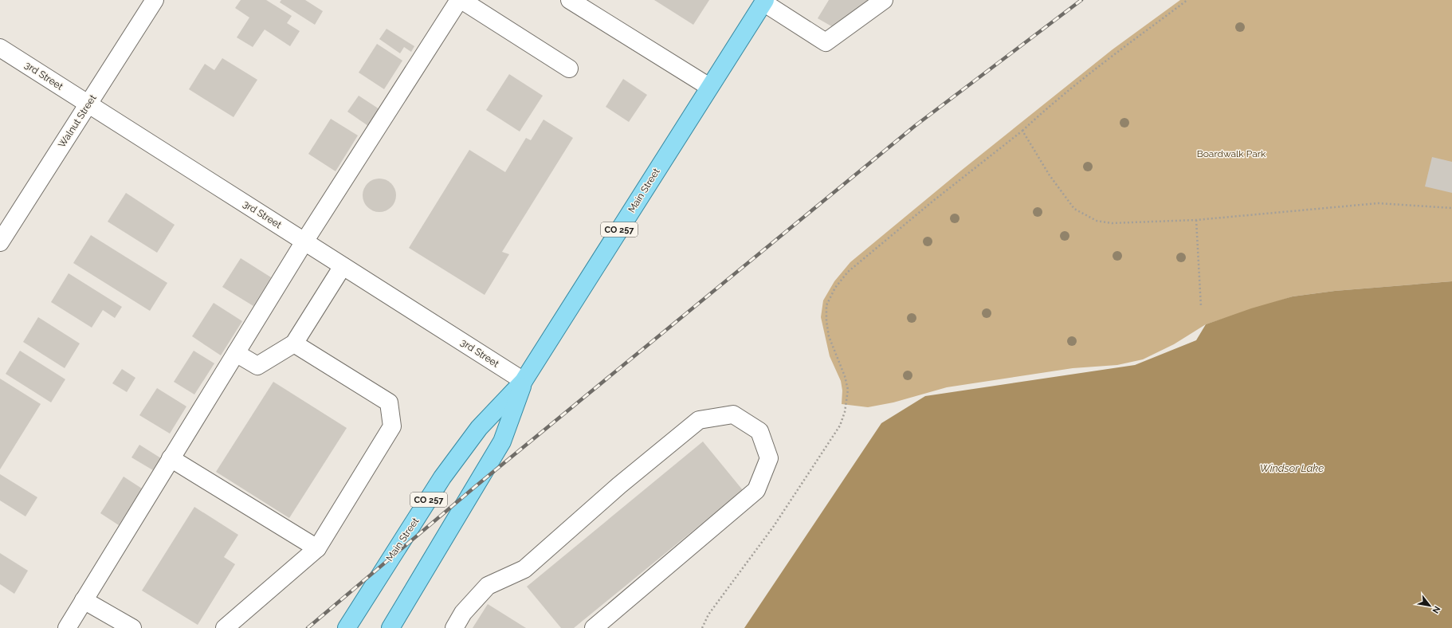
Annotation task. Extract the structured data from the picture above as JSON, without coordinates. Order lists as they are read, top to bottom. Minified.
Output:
{"streets":{"main road":["Main Street","CO 257"],"street":["3rd Street","Walnut Street"]},"crossings":[["3rd Street","Walnut Street"],["3rd Street","Main Street"]],"water":["Windsor Lake"],"parks":["Boardwalk Park"],"north":"bottom right"}
